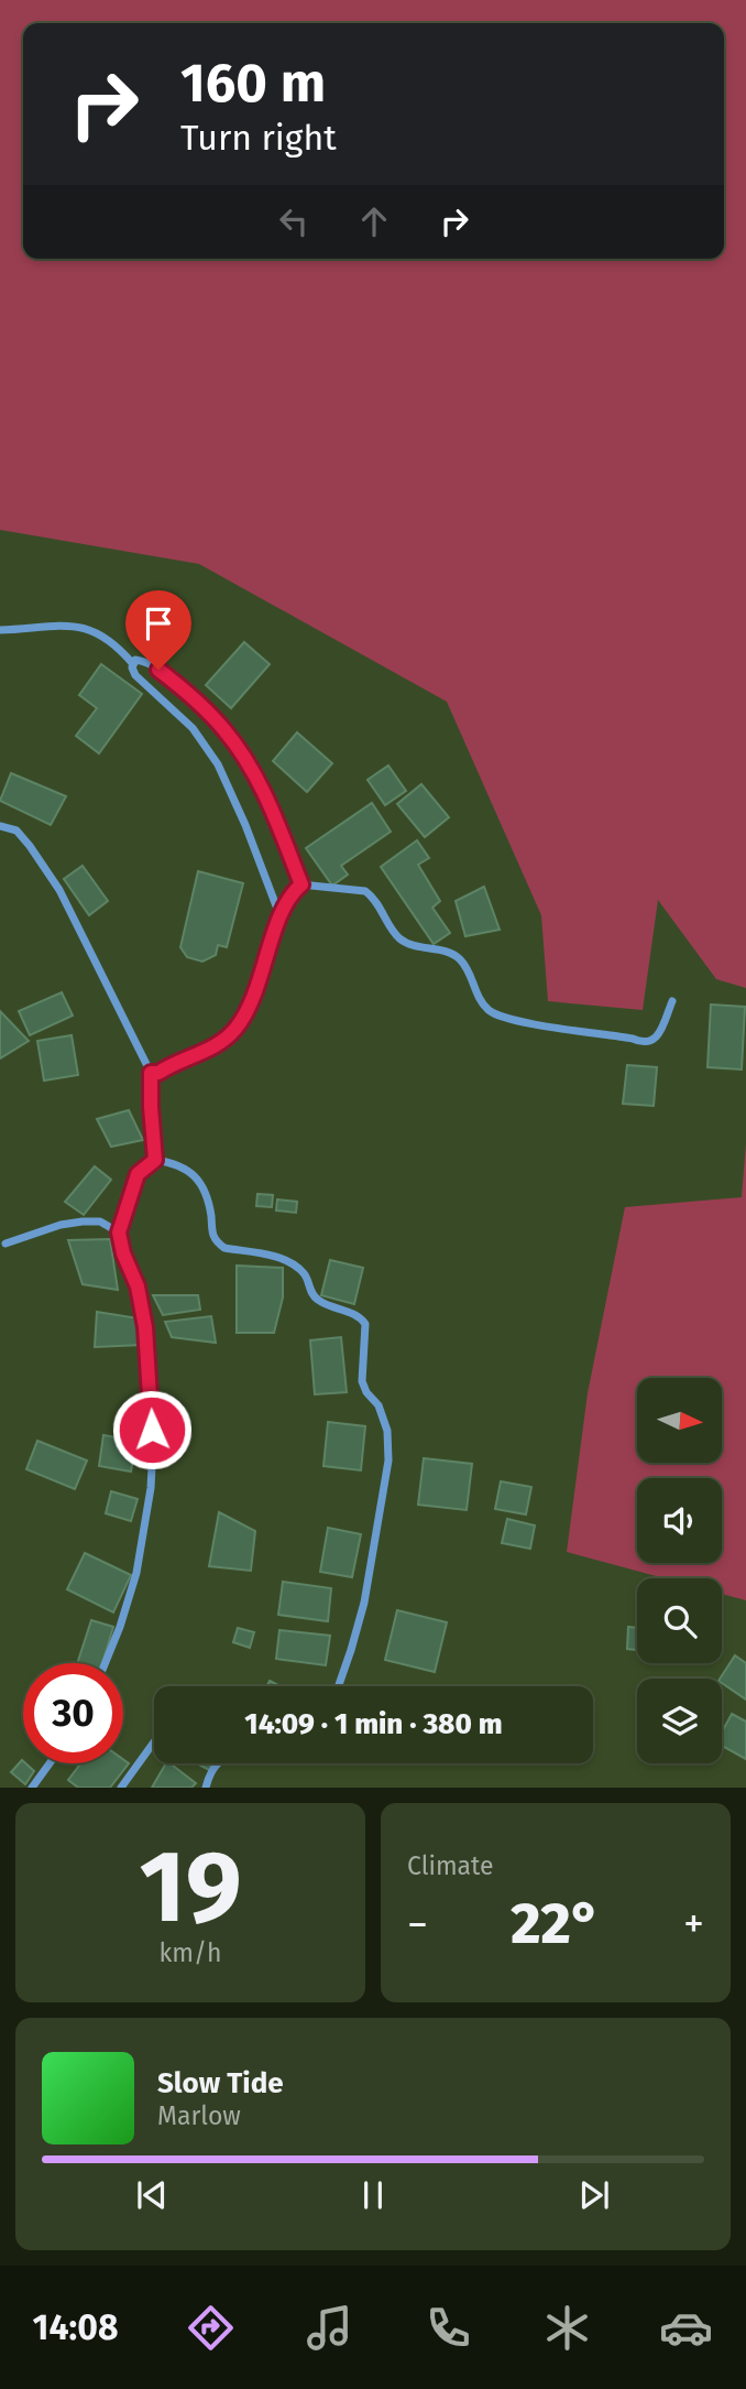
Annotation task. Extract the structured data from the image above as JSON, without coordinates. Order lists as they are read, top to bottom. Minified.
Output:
{"north":"right","page":{"turn":["160 m","Turn right"],"limit":"30","trip":"14:09 · 1 min · 380 m","tile":[["19","km/h"],"Climate"],"heat":["−","22°","+"],"song":["Slow Tide","Marlow"],"tabs":"14:08"}}
